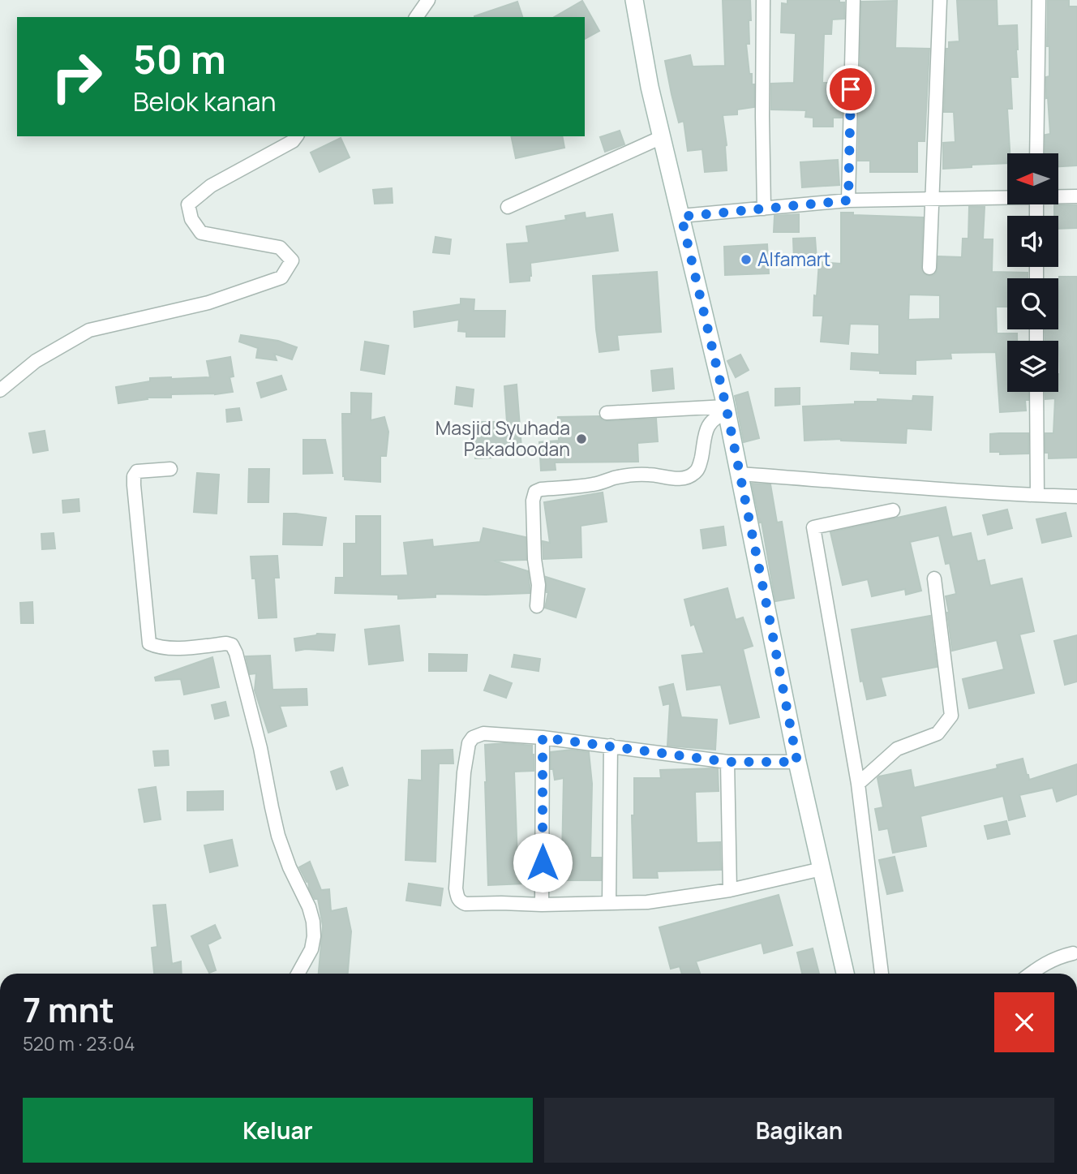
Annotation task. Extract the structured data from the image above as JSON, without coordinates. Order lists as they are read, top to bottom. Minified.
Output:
{"places":["Alfamart","Masjid Syuhada Pakadoodan"],"north":"left","page":{"turn":["50 m","Belok kanan"],"heading":["7 mnt","520 m · 23:04"],"buttons":["Keluar","Bagikan"]}}
